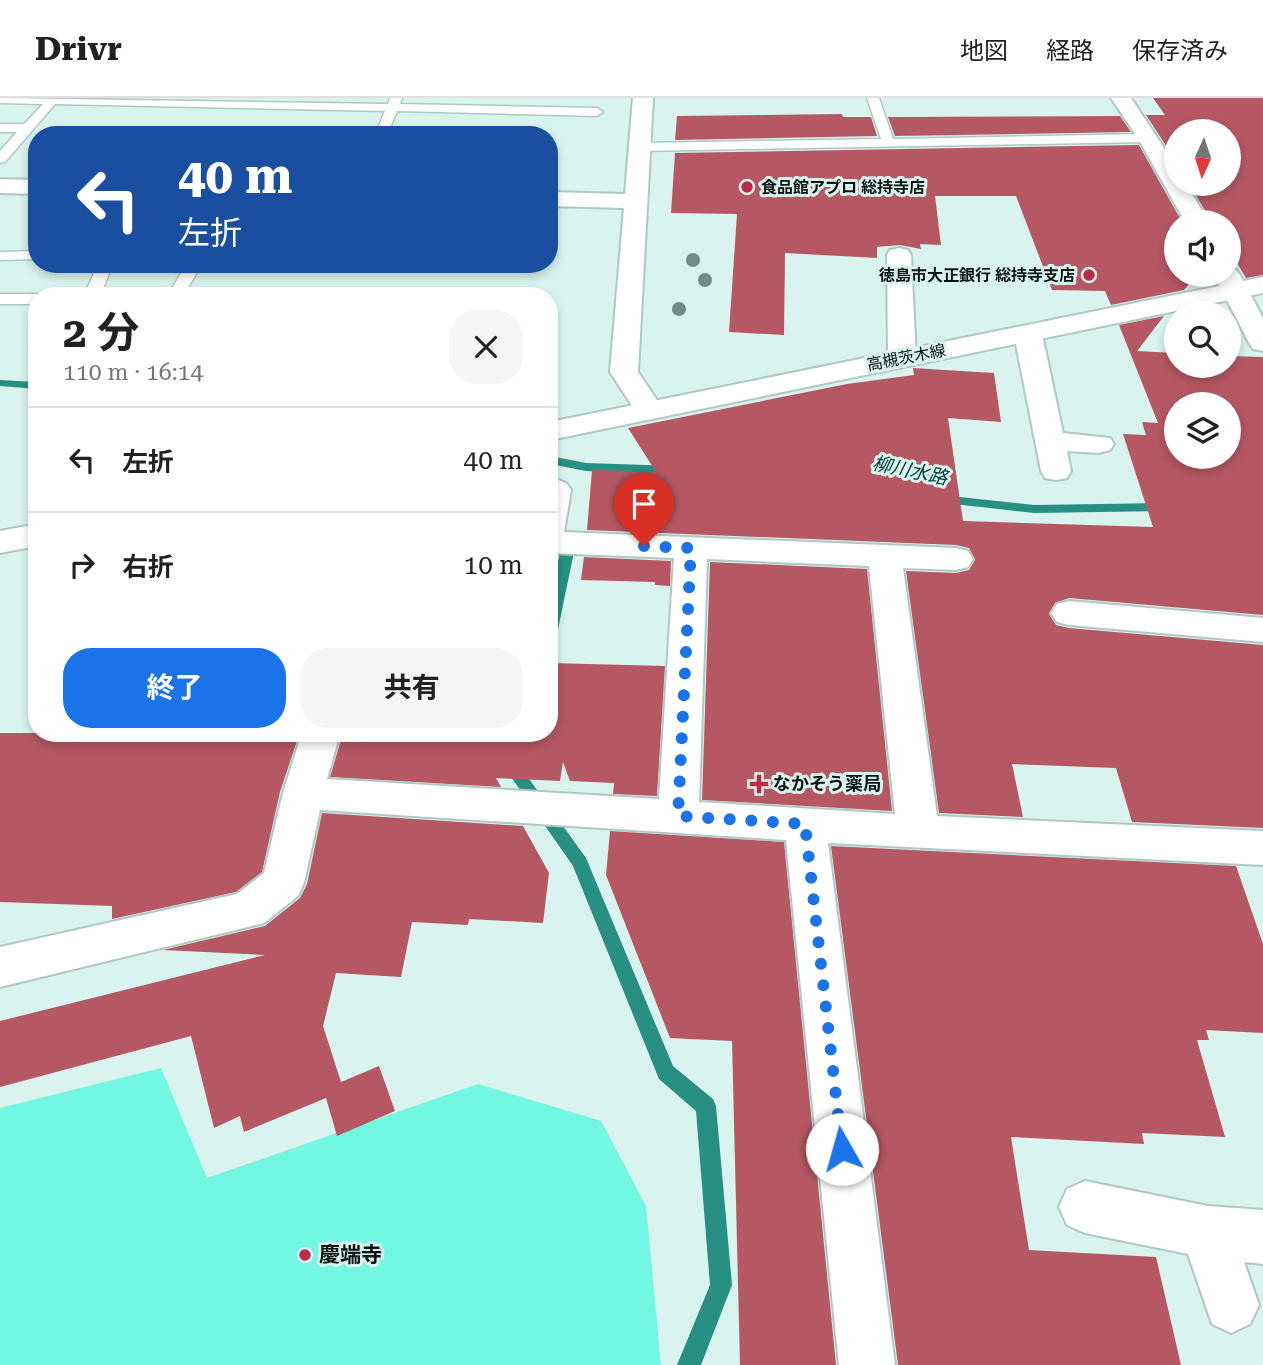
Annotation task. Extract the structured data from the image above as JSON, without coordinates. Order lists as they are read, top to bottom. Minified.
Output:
{"streets":{"street":["高槻茨木線"]},"water":["柳川水路"],"places":{"other":["食品館アプロ 総持寺店","徳島市大正銀行 総持寺支店","慶端寺"],"health":["なかそう薬局"]},"north":"bottom","page":{"header":"Drivr","nav":["地図","経路","保存済み"],"turn":["40 m","左折"],"heading":["2 分","110 m · 16:14"],"list":[{"name":"左折","value":"40 m"},{"name":"右折","value":"10 m"}],"buttons":["終了","共有"]}}
